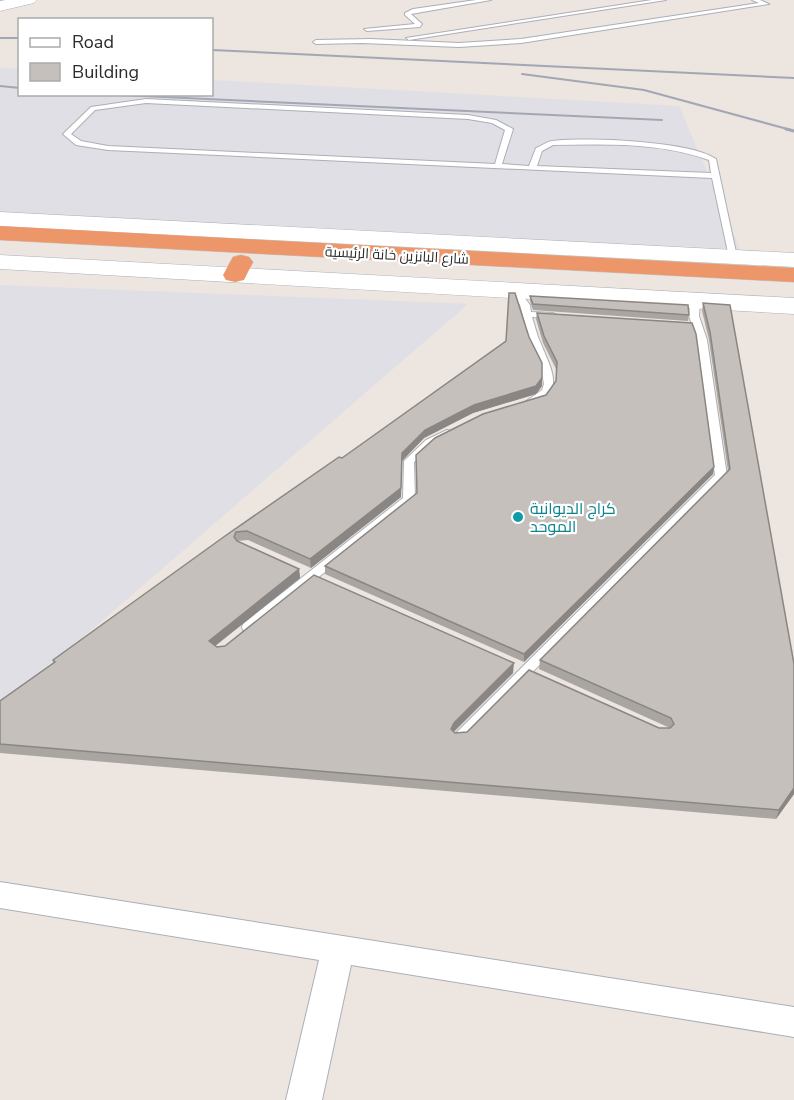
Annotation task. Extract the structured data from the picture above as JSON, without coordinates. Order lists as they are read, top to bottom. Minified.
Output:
{"streets":{"highway":["شارع البانزين خانة الرئيسية"]},"places":["كراج الديوانية الموحد"],"legend":["Road","Building"]}
